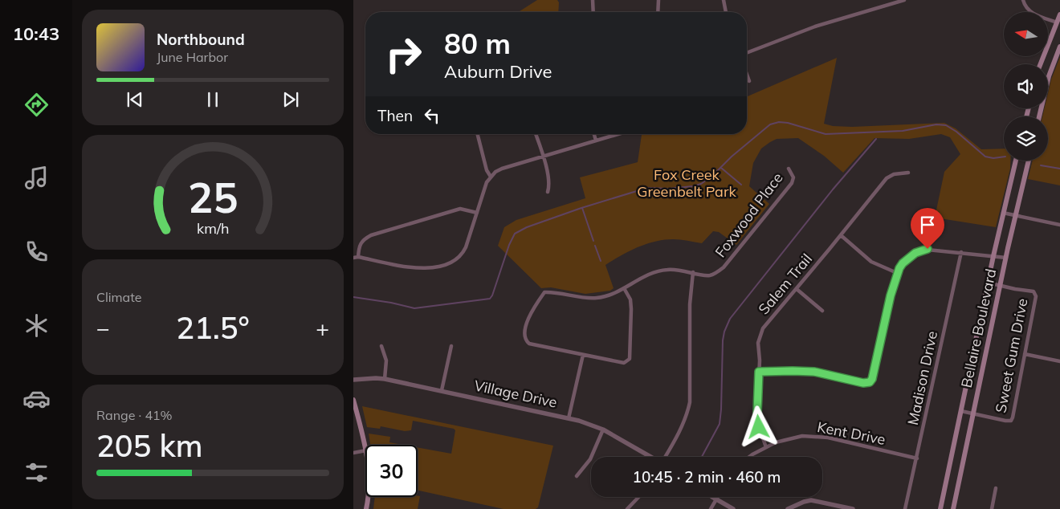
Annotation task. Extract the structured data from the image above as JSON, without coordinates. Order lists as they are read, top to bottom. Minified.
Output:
{"streets":{"main road":["Bellaire Boulevard"],"street":["Foxwood Place","Salem Trail","Sweet Gum Drive","Madison Drive","Village Drive","Kent Drive"]},"crossings":[["Salem Trail","Kent Drive"],["Bellaire Boulevard","Sweet Gum Drive"],["Madison Drive","Kent Drive"]],"parks":["Fox Creek Greenbelt Park"],"north":"left","page":{"tabs":"10:43","turn":["80 m","Auburn Drive"],"song":["Northbound","June Harbor"],"then":"Then","tile":["Climate",["Range · 41%","205 km"]],"heat":["−","21.5°","+"],"limit":"30","trip":"10:45 · 2 min · 460 m","gauge":["25","km/h"]}}
